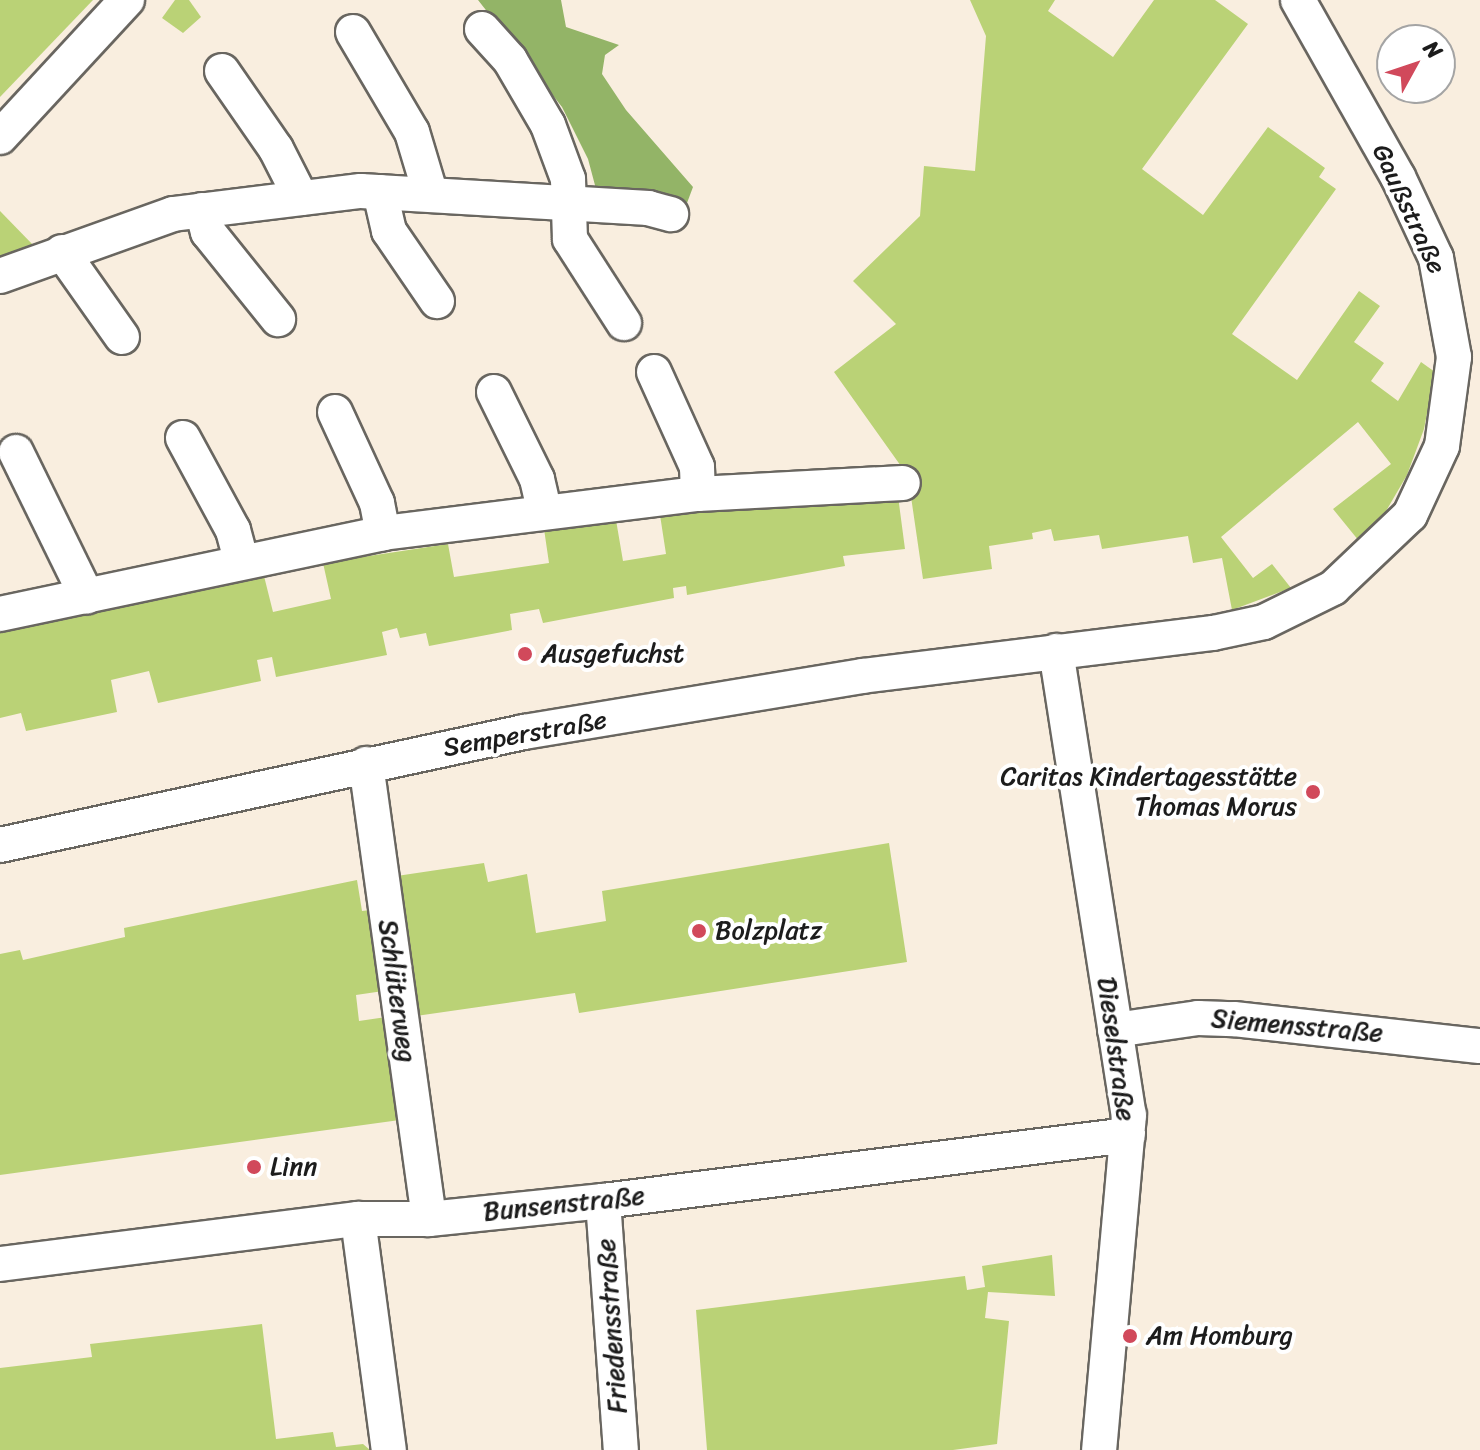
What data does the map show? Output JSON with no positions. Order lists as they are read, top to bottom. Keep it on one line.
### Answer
{"streets":{"street":["Gaußstraße","Semperstraße","Schlüterweg","Siemensstraße","Dieselstraße","Bunsenstraße","Friedensstraße"]},"crossings":[["Gaußstraße","Semperstraße"],["Gaußstraße","Dieselstraße"],["Semperstraße","Schlüterweg"],["Semperstraße","Dieselstraße"],["Schlüterweg","Bunsenstraße"],["Siemensstraße","Dieselstraße"],["Dieselstraße","Bunsenstraße"],["Bunsenstraße","Friedensstraße"]],"places":["Ausgefuchst","Caritas Kindertagesstätte Thomas Morus","Bolzplatz","Linn","Am Homburg"],"north":"top right"}
